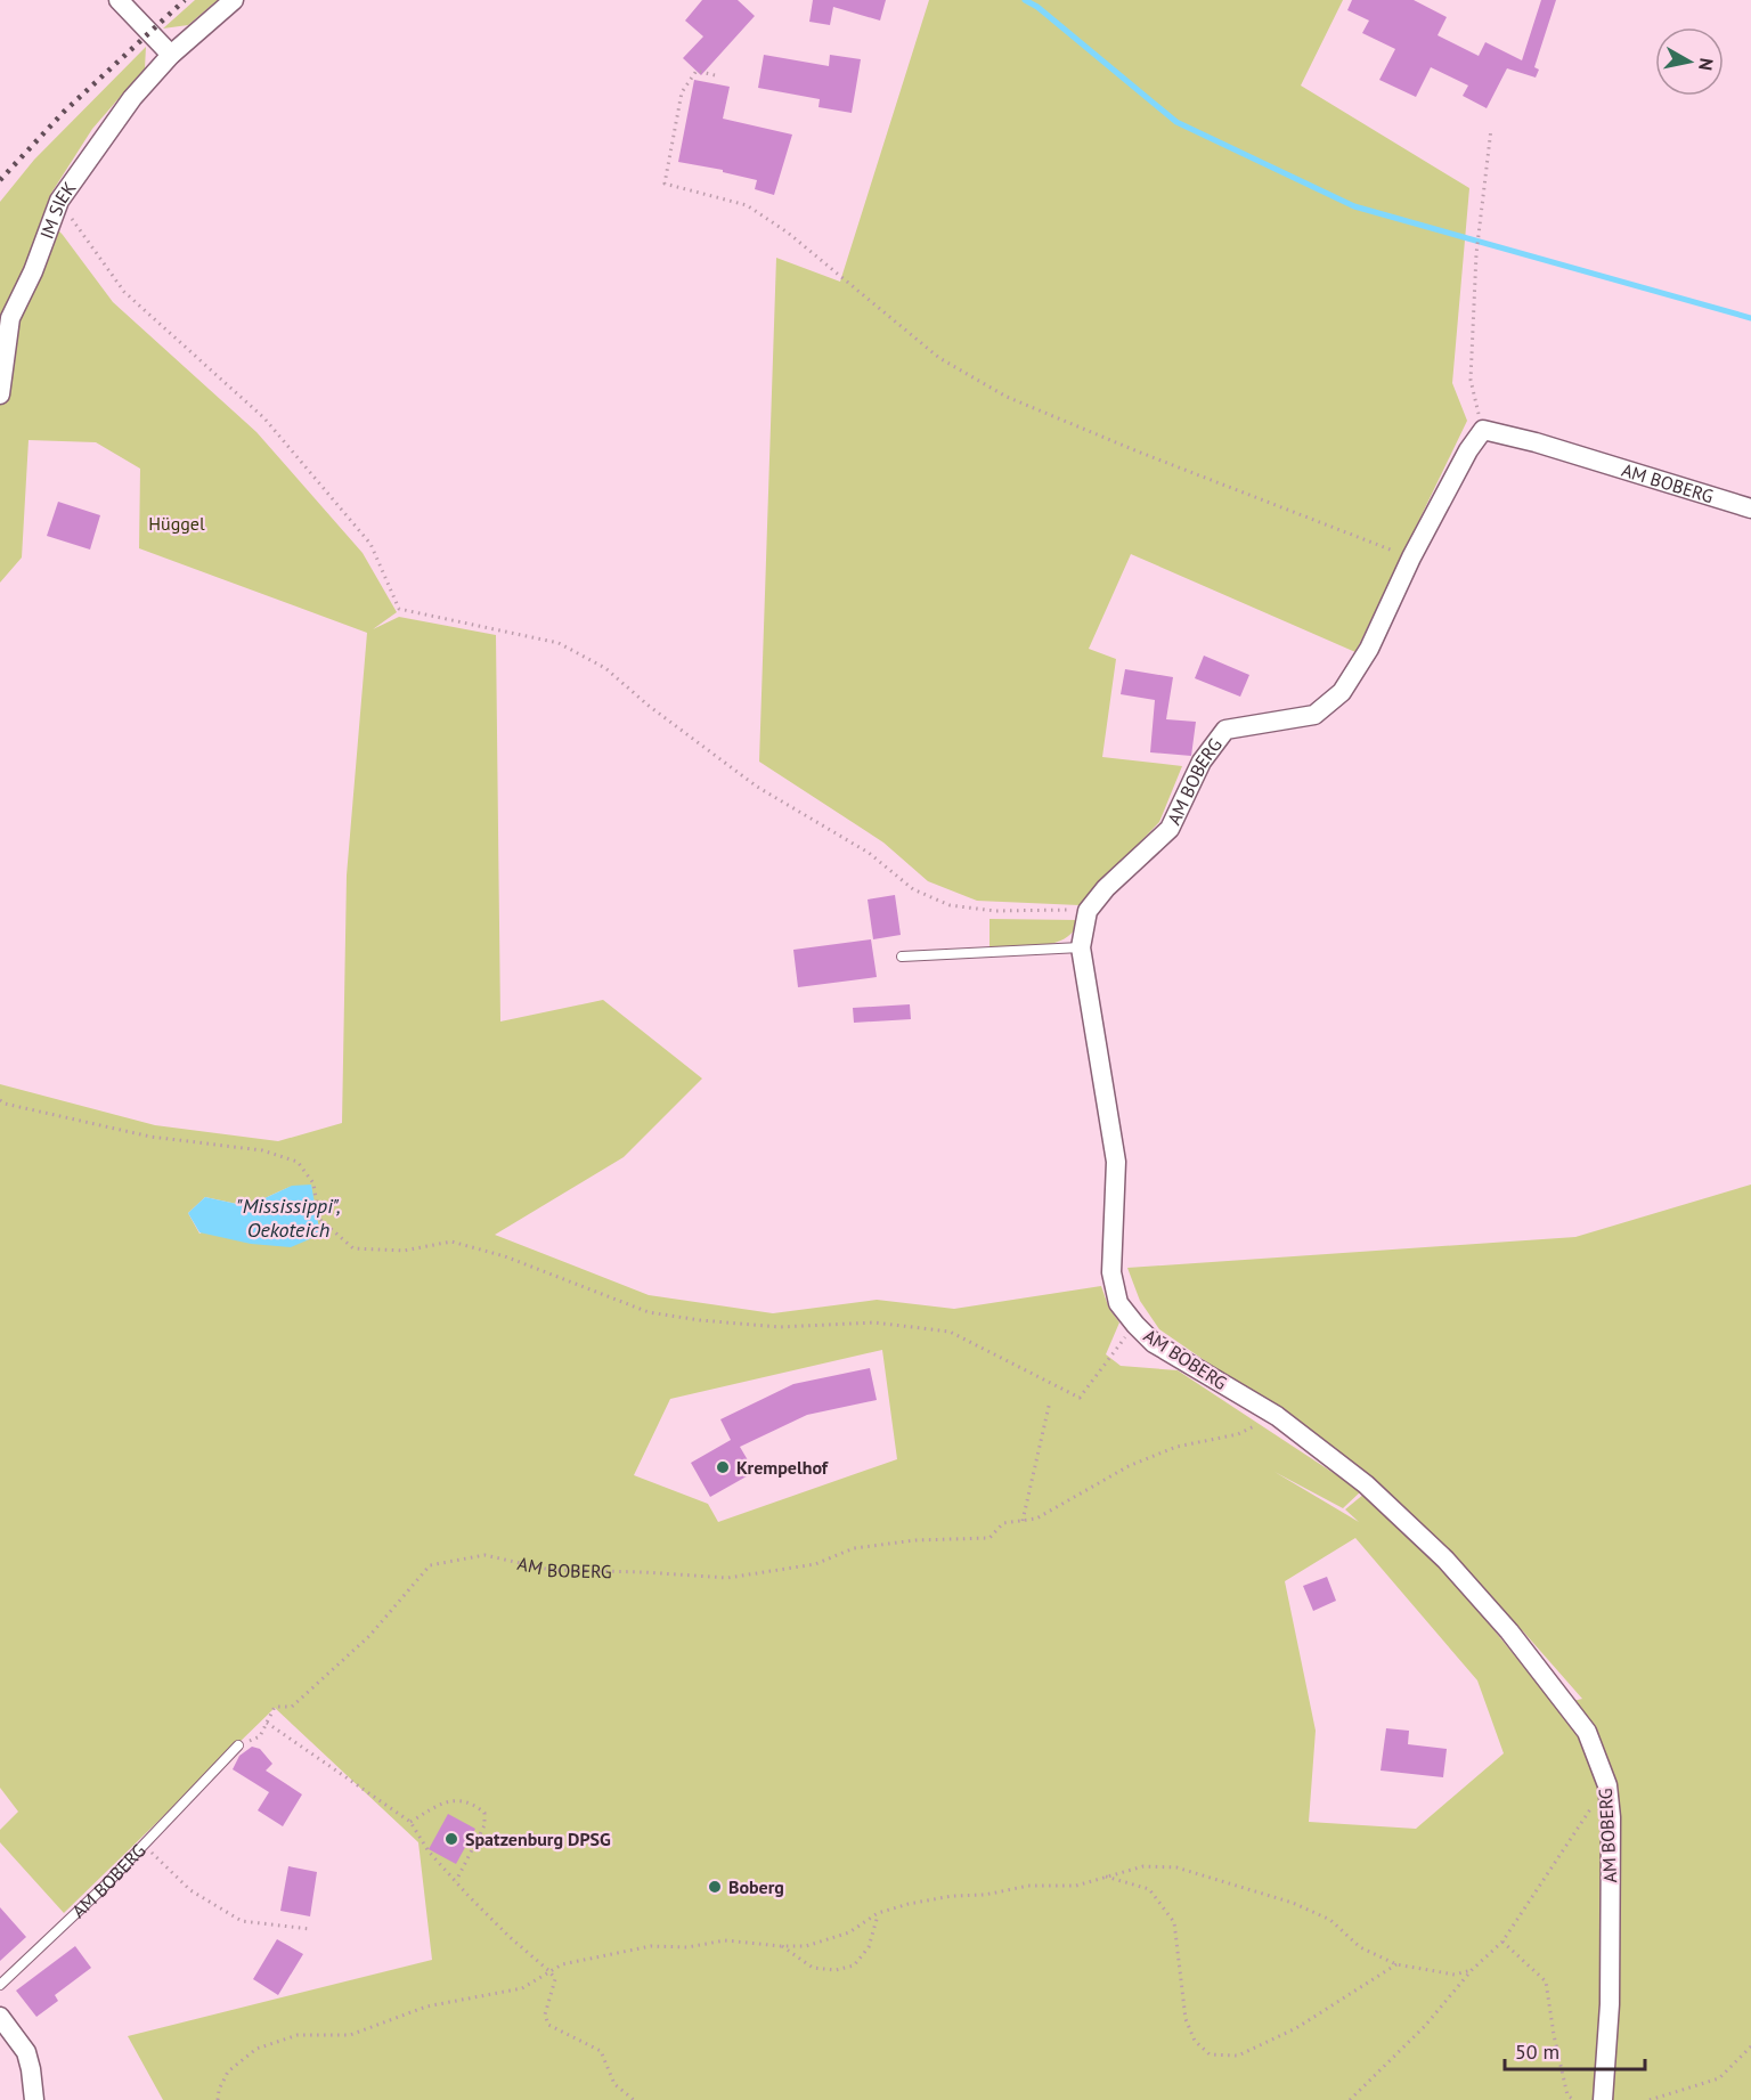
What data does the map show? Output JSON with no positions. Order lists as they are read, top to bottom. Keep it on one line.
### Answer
{"streets":{"street":["IM SIEK","AM BOBERG"]},"water":["\"Mississippi\", Oekoteich"],"parks":["Hüggel"],"places":["Krempelhof","Spatzenburg DPSG","Boberg"],"scale_bar":"50 m","north":"right"}
